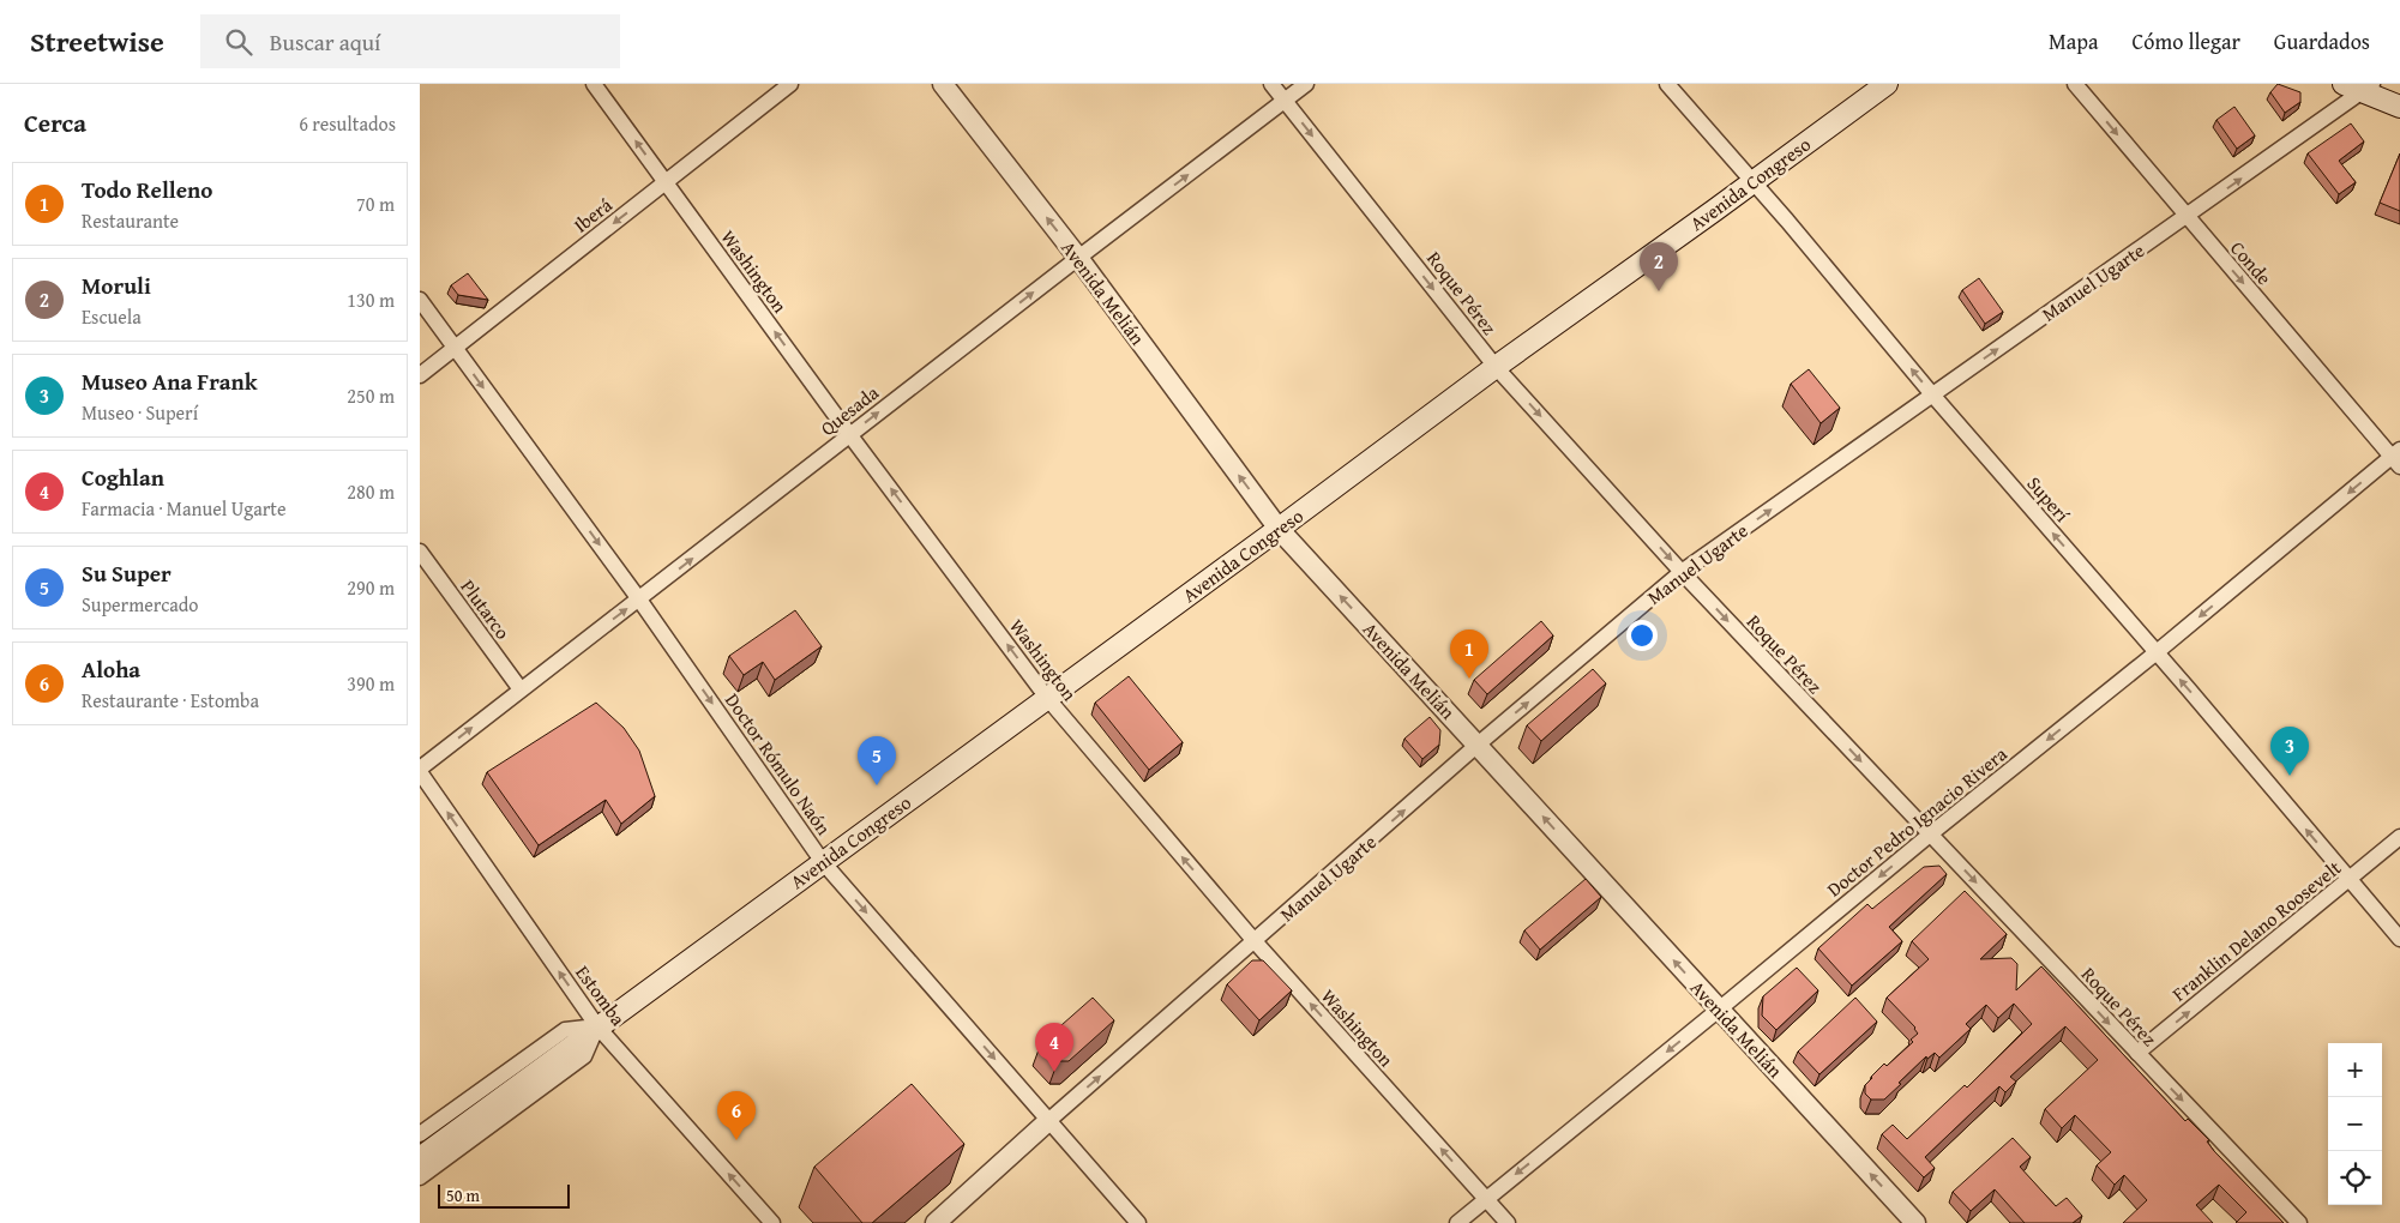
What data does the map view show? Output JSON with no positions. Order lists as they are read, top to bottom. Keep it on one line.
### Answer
{"streets":{"main road":["Avenida Congreso"],"street":["Iberá","Conde","Washington","Manuel Ugarte","Avenida Melián","Roque Pérez","Quesada","Superí","Plutarco","Doctor Rómulo Naón","Doctor Pedro Ignacio Rivera","Franklin Delano Roosevelt","Estomba"]},"crossings":[["Avenida Congreso","Washington"],["Avenida Congreso","Avenida Melián"],["Avenida Congreso","Roque Pérez"],["Avenida Congreso","Superí"],["Avenida Congreso","Doctor Rómulo Naón"],["Avenida Congreso","Estomba"],["Iberá","Washington"],["Iberá","Doctor Rómulo Naón"],["Conde","Manuel Ugarte"],["Conde","Doctor Pedro Ignacio Rivera"],["Washington","Manuel Ugarte"],["Washington","Quesada"],["Washington","Doctor Pedro Ignacio Rivera"],["Manuel Ugarte","Avenida Melián"],["Manuel Ugarte","Roque Pérez"],["Manuel Ugarte","Superí"],["Manuel Ugarte","Doctor Rómulo Naón"],["Avenida Melián","Quesada"],["Avenida Melián","Doctor Pedro Ignacio Rivera"],["Roque Pérez","Quesada"],["Roque Pérez","Doctor Pedro Ignacio Rivera"],["Roque Pérez","Franklin Delano Roosevelt"],["Quesada","Plutarco"],["Quesada","Doctor Rómulo Naón"],["Quesada","Estomba"],["Superí","Doctor Pedro Ignacio Rivera"],["Superí","Franklin Delano Roosevelt"]],"one_way":["Iberá","Conde","Washington","Manuel Ugarte","Avenida Melián","Roque Pérez","Quesada","Superí","Doctor Rómulo Naón","Doctor Pedro Ignacio Rivera","Franklin Delano Roosevelt","Estomba"],"scale_bar":"50 m","page":{"header":"Streetwise","search":"Buscar aquí","nav":["Mapa","Cómo llegar","Guardados"],"heading":["Cerca","6 resultados"],"list":[{"mark":"1","name":"Todo Relleno","note":"Restaurante","value":"70 m"},{"mark":"2","name":"Moruli","note":"Escuela","value":"130 m"},{"mark":"3","name":"Museo Ana Frank","note":"Museo · Superí","value":"250 m"},{"mark":"4","name":"Coghlan","note":"Farmacia · Manuel Ugarte","value":"280 m"},{"mark":"5","name":"Su Super","note":"Supermercado","value":"290 m"},{"mark":"6","name":"Aloha","note":"Restaurante · Estomba","value":"390 m"}],"pins":["2","1","3","5","4","6"],"map_buttons":["+","−"],"scale":"50 m"}}
